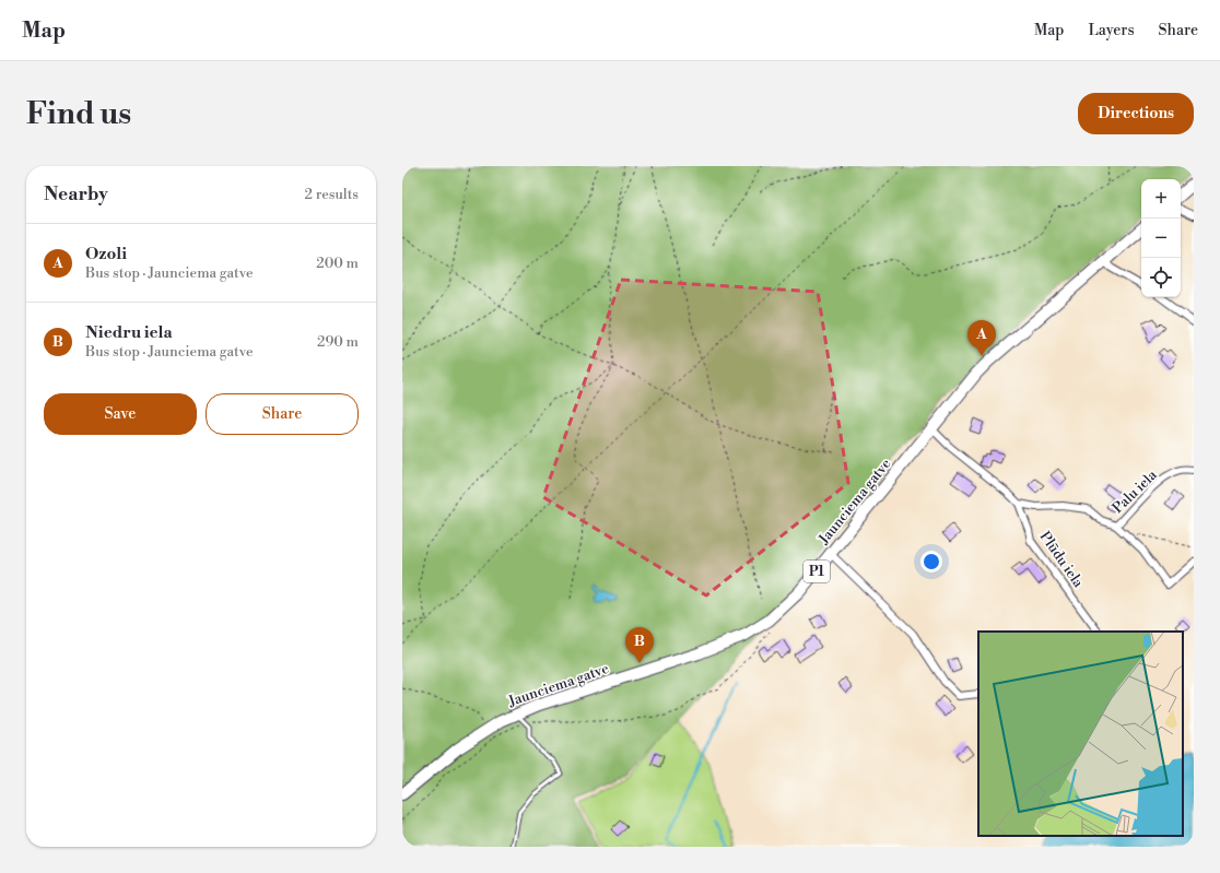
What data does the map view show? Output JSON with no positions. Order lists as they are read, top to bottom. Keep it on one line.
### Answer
{"streets":{"main road":["Jaunciema gatve","P1"],"street":["Palu iela","Plūdu iela"]},"crossings":[["Jaunciema gatve","Plūdu iela"]],"page":{"header":"Map","nav":["Map","Layers","Share"],"buttons":["Directions",["Save","Share"]],"title":"Find us","heading":["Nearby","2 results"],"map_buttons":["+","−"],"list":[{"mark":"A","name":"Ozoli","note":"Bus stop · Jaunciema gatve","value":"200 m"},{"mark":"B","name":"Niedru iela","note":"Bus stop · Jaunciema gatve","value":"290 m"}],"pins":["A","B"]}}
